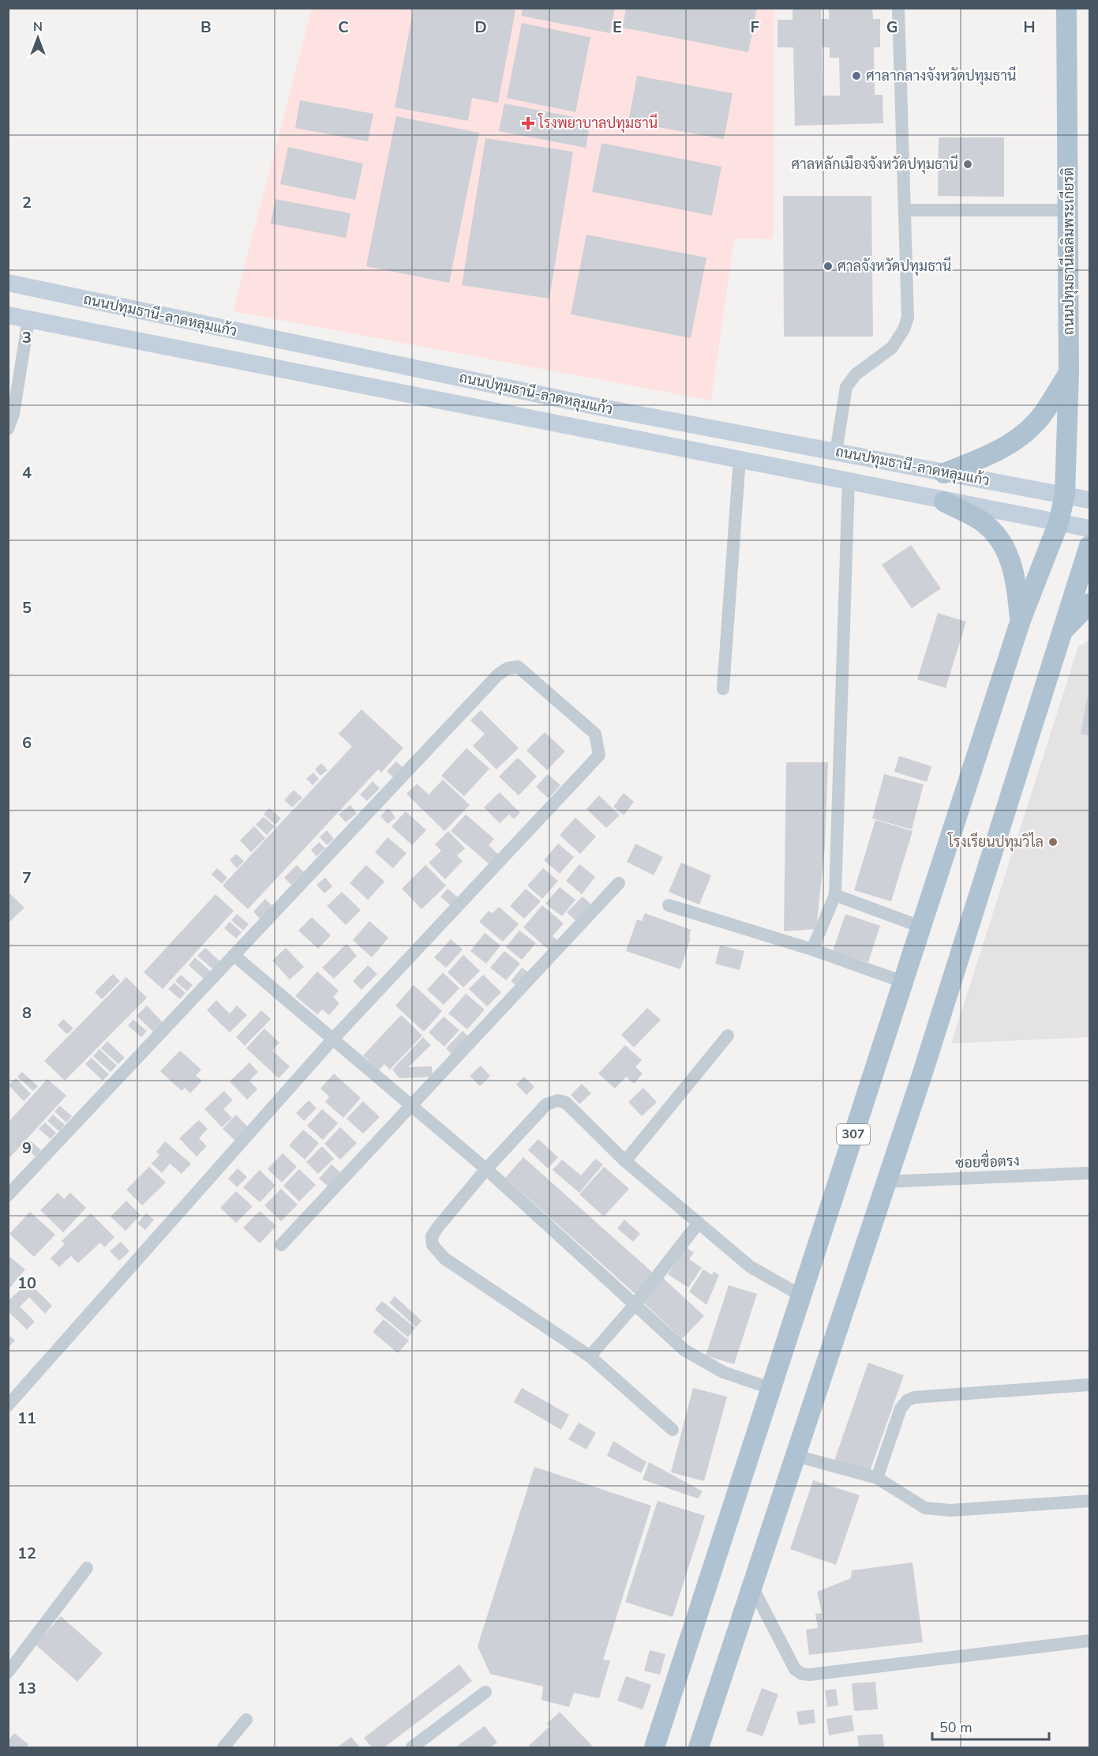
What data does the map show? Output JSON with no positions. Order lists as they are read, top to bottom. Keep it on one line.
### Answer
{"streets":{"main road":["ถนนปทุมธานีเฉลิมพระเกียรติ","ถนนปทุมธานี-ลาดหลุมแก้ว","307"],"street":["ซอยซื่อตรง"]},"crossings":[["ถนนปทุมธานีเฉลิมพระเกียรติ","ถนนปทุมธานี-ลาดหลุมแก้ว"],["ถนนปทุมธานีเฉลิมพระเกียรติ","307"],["ถนนปทุมธานี-ลาดหลุมแก้ว","307"]],"places":{"other":["ศาลากลางจังหวัดปทุมธานี","ศาลหลักเมืองจังหวัดปทุมธานี","ศาลจังหวัดปทุมธานี","โรงเรียนปทุมวิไล"],"health":["โรงพยาบาลปทุมธานี"]},"scale_bar":"50 m","north":"top","grid":{"columns":["B","C","D","E","F","G","H"],"rows":["2","3","4","5","6","7","8","9","10","11","12","13"]}}
